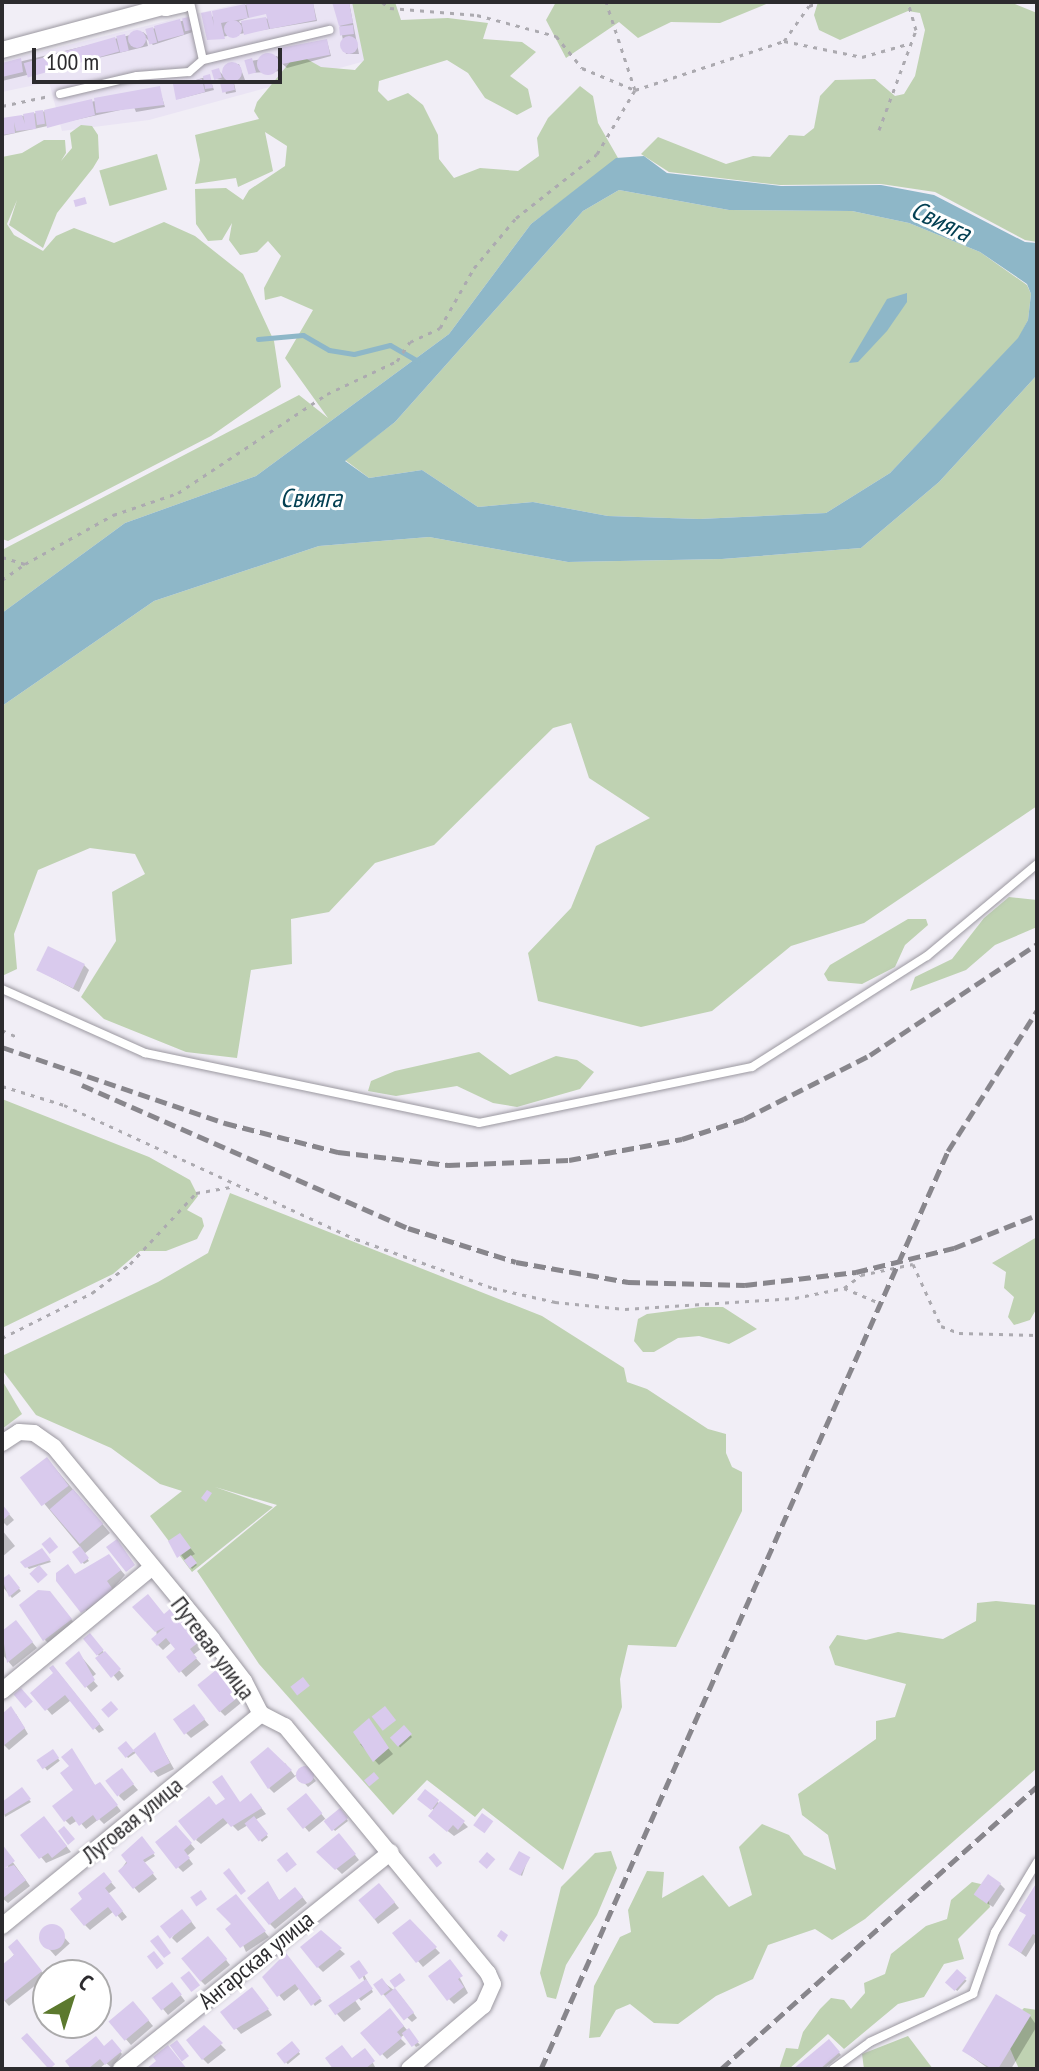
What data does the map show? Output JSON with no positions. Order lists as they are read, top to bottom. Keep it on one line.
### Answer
{"streets":{"street":["Путевая улица","Луговая улица","Ангарская улица"]},"crossings":[["Путевая улица","Луговая улица"],["Путевая улица","Ангарская улица"]],"water":["Свияга"],"scale_bar":"100 m","north":"top right"}
